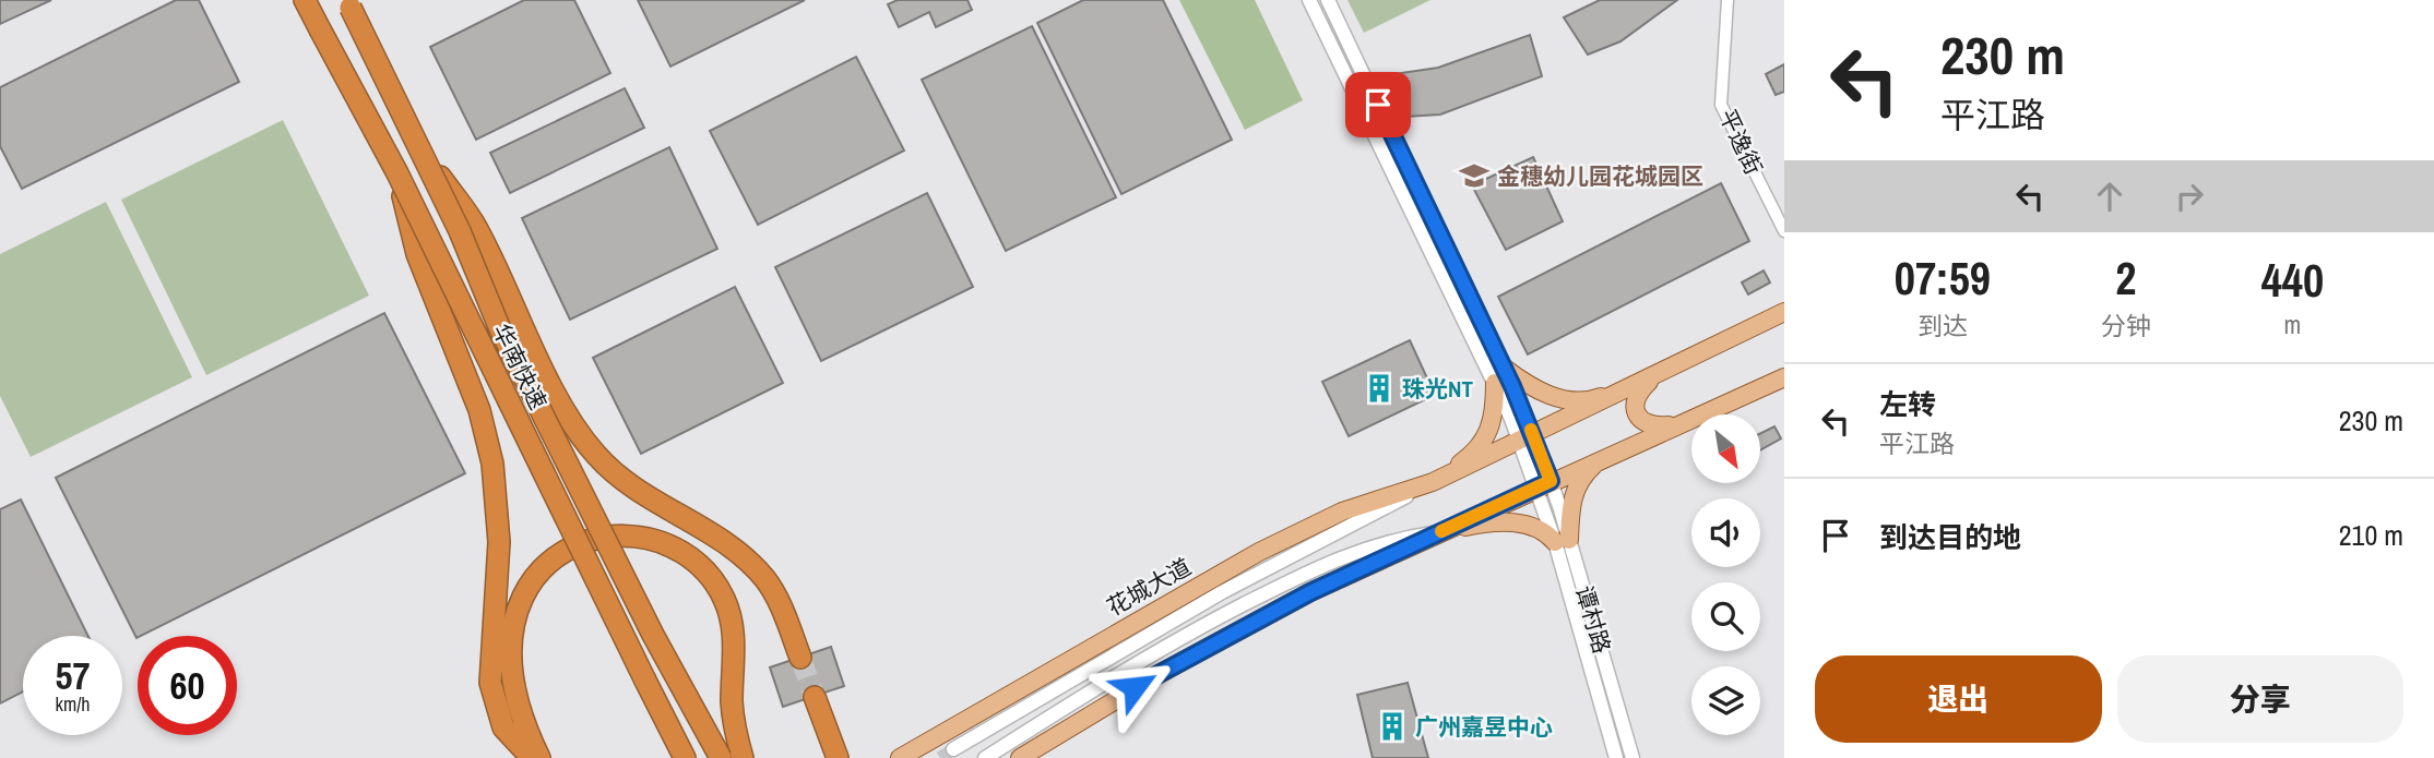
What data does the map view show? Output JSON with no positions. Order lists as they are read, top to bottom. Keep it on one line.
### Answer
{"streets":{"highway":["华南快速"],"main road":["花城大道"],"street":["平逸街","谭村路"]},"crossings":[["花城大道","谭村路"]],"places":{"school or university":["金穗幼儿园花城园区"],"building":["珠光NT","广州嘉昱中心"]},"north":"bottom right","page":{"turn":["230 m","平江路"],"eta":["07:59","到达","2","分钟","440","m"],"list":[{"name":"左转","note":"平江路","value":"230 m"},{"name":"到达目的地","value":"210 m"}],"speed":"57 km/h","limit":"60","buttons":["退出","分享"]}}
